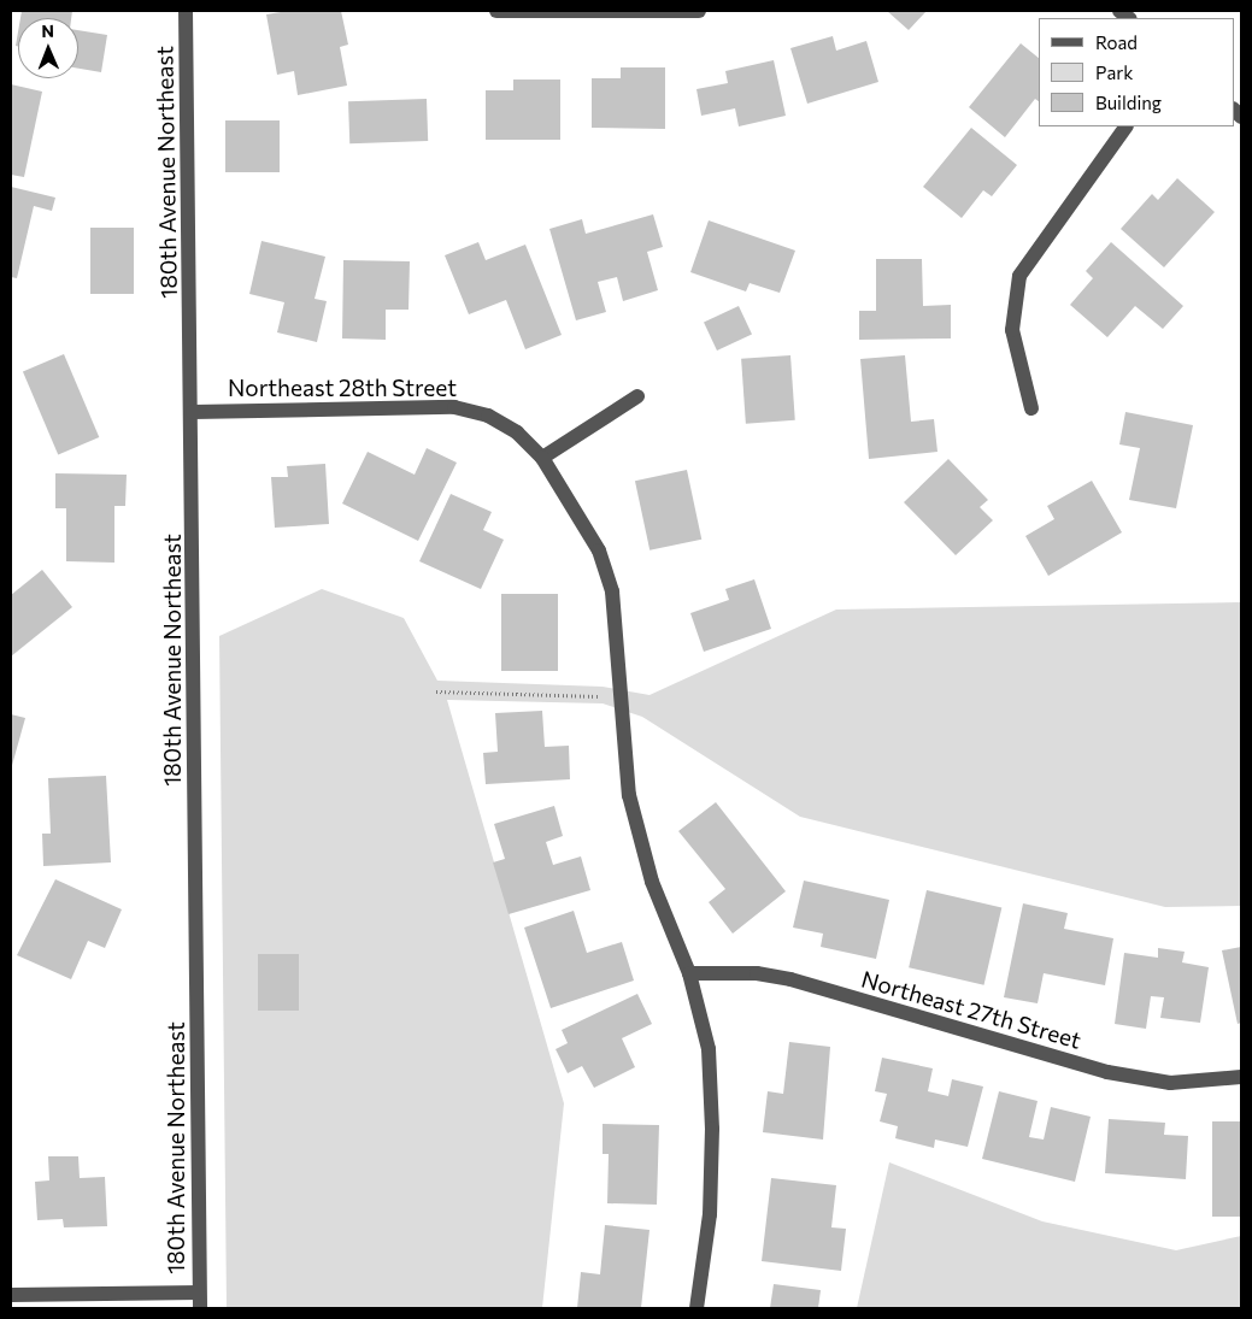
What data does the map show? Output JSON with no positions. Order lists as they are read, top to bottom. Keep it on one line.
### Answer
{"streets":{"street":["180th Avenue Northeast","Northeast 28th Street","Northeast 27th Street"]},"crossings":[["180th Avenue Northeast","Northeast 28th Street"],["Northeast 28th Street","Northeast 27th Street"]],"legend":["Road","Park","Building"],"north":"top"}
